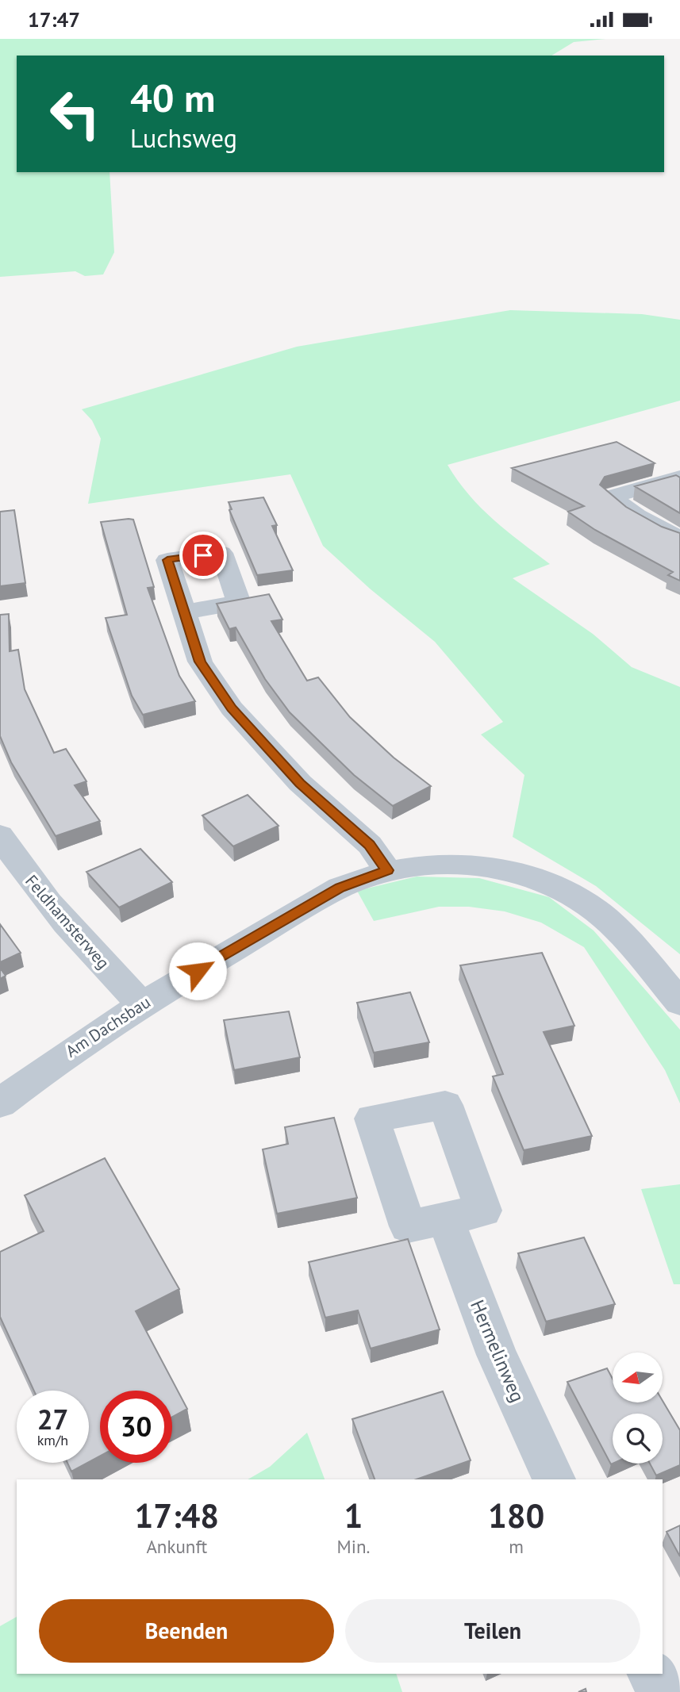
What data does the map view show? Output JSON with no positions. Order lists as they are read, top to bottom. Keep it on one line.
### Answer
{"streets":{"street":["Feldhamsterweg","Am Dachsbau","Hermelinweg"]},"crossings":[["Feldhamsterweg","Am Dachsbau"]],"north":"left","page":{"status":"17:47","turn":["40 m","Luchsweg"],"speed":"27 km/h","limit":"30","eta":["17:48","Ankunft","1","Min.","180","m"],"buttons":["Beenden","Teilen"]}}
